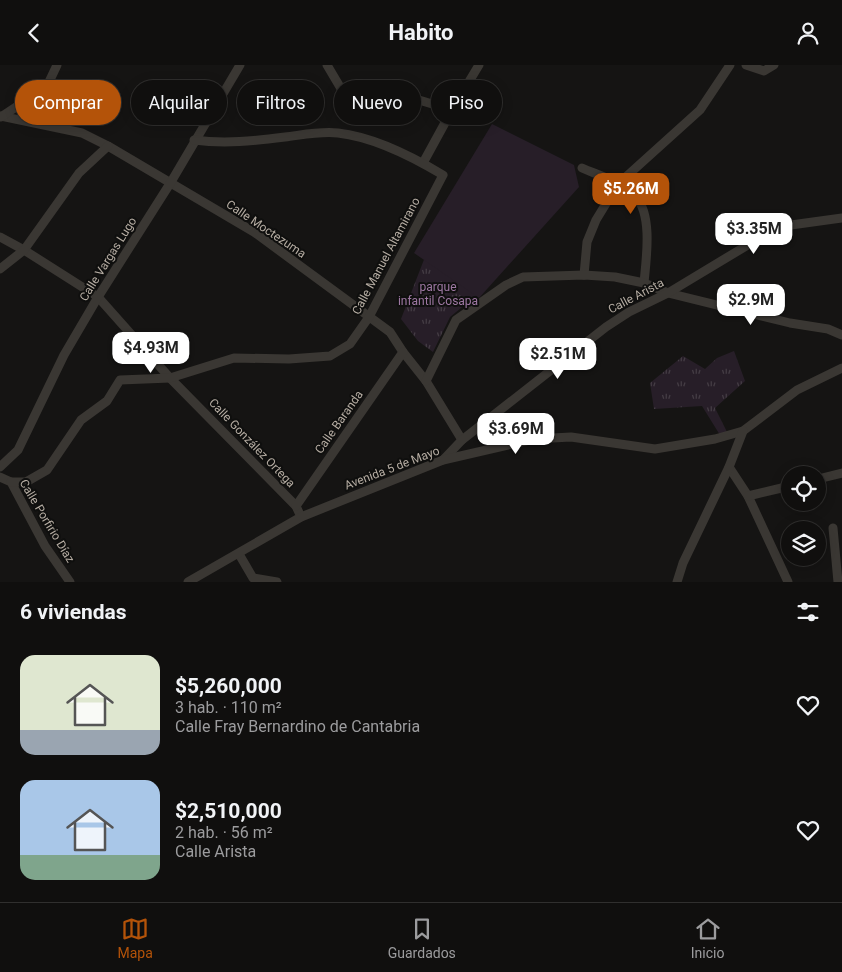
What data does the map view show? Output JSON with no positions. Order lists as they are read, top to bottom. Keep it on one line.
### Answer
{"streets":{"street":["Calle Moctezuma","Calle Manuel Altamirano","Calle Vargas Lugo","Calle Arista","Calle Baranda","Calle González Ortega","Avenida 5 de Mayo","Calle Porfirio Díaz"]},"crossings":[["Calle Moctezuma","Calle Manuel Altamirano"],["Calle Moctezuma","Calle Vargas Lugo"],["Calle Moctezuma","Calle Arista"],["Calle Moctezuma","Calle Baranda"],["Calle Manuel Altamirano","Calle González Ortega"],["Calle Manuel Altamirano","Calle Porfirio Díaz"],["Calle Vargas Lugo","Calle González Ortega"],["Calle Arista","Avenida 5 de Mayo"],["Calle Baranda","Calle González Ortega"],["Calle González Ortega","Avenida 5 de Mayo"]],"parks":["parque infantil Cosapa"],"page":{"header":"Habito","chip":["Comprar","Alquilar","Filtros","Nuevo","Piso"],"price":["$5.26M","$3.35M","$2.9M","$4.93M","$2.51M","$3.69M"],"heading":"6 viviendas","list":[{"name":"$5,260,000","note":"3 hab. · 110 m² · Calle Fray Bernardino de Cantabria"},{"name":"$2,510,000","note":"2 hab. · 56 m² · Calle Arista"}],"tabs":["Mapa","Guardados","Inicio"]}}
